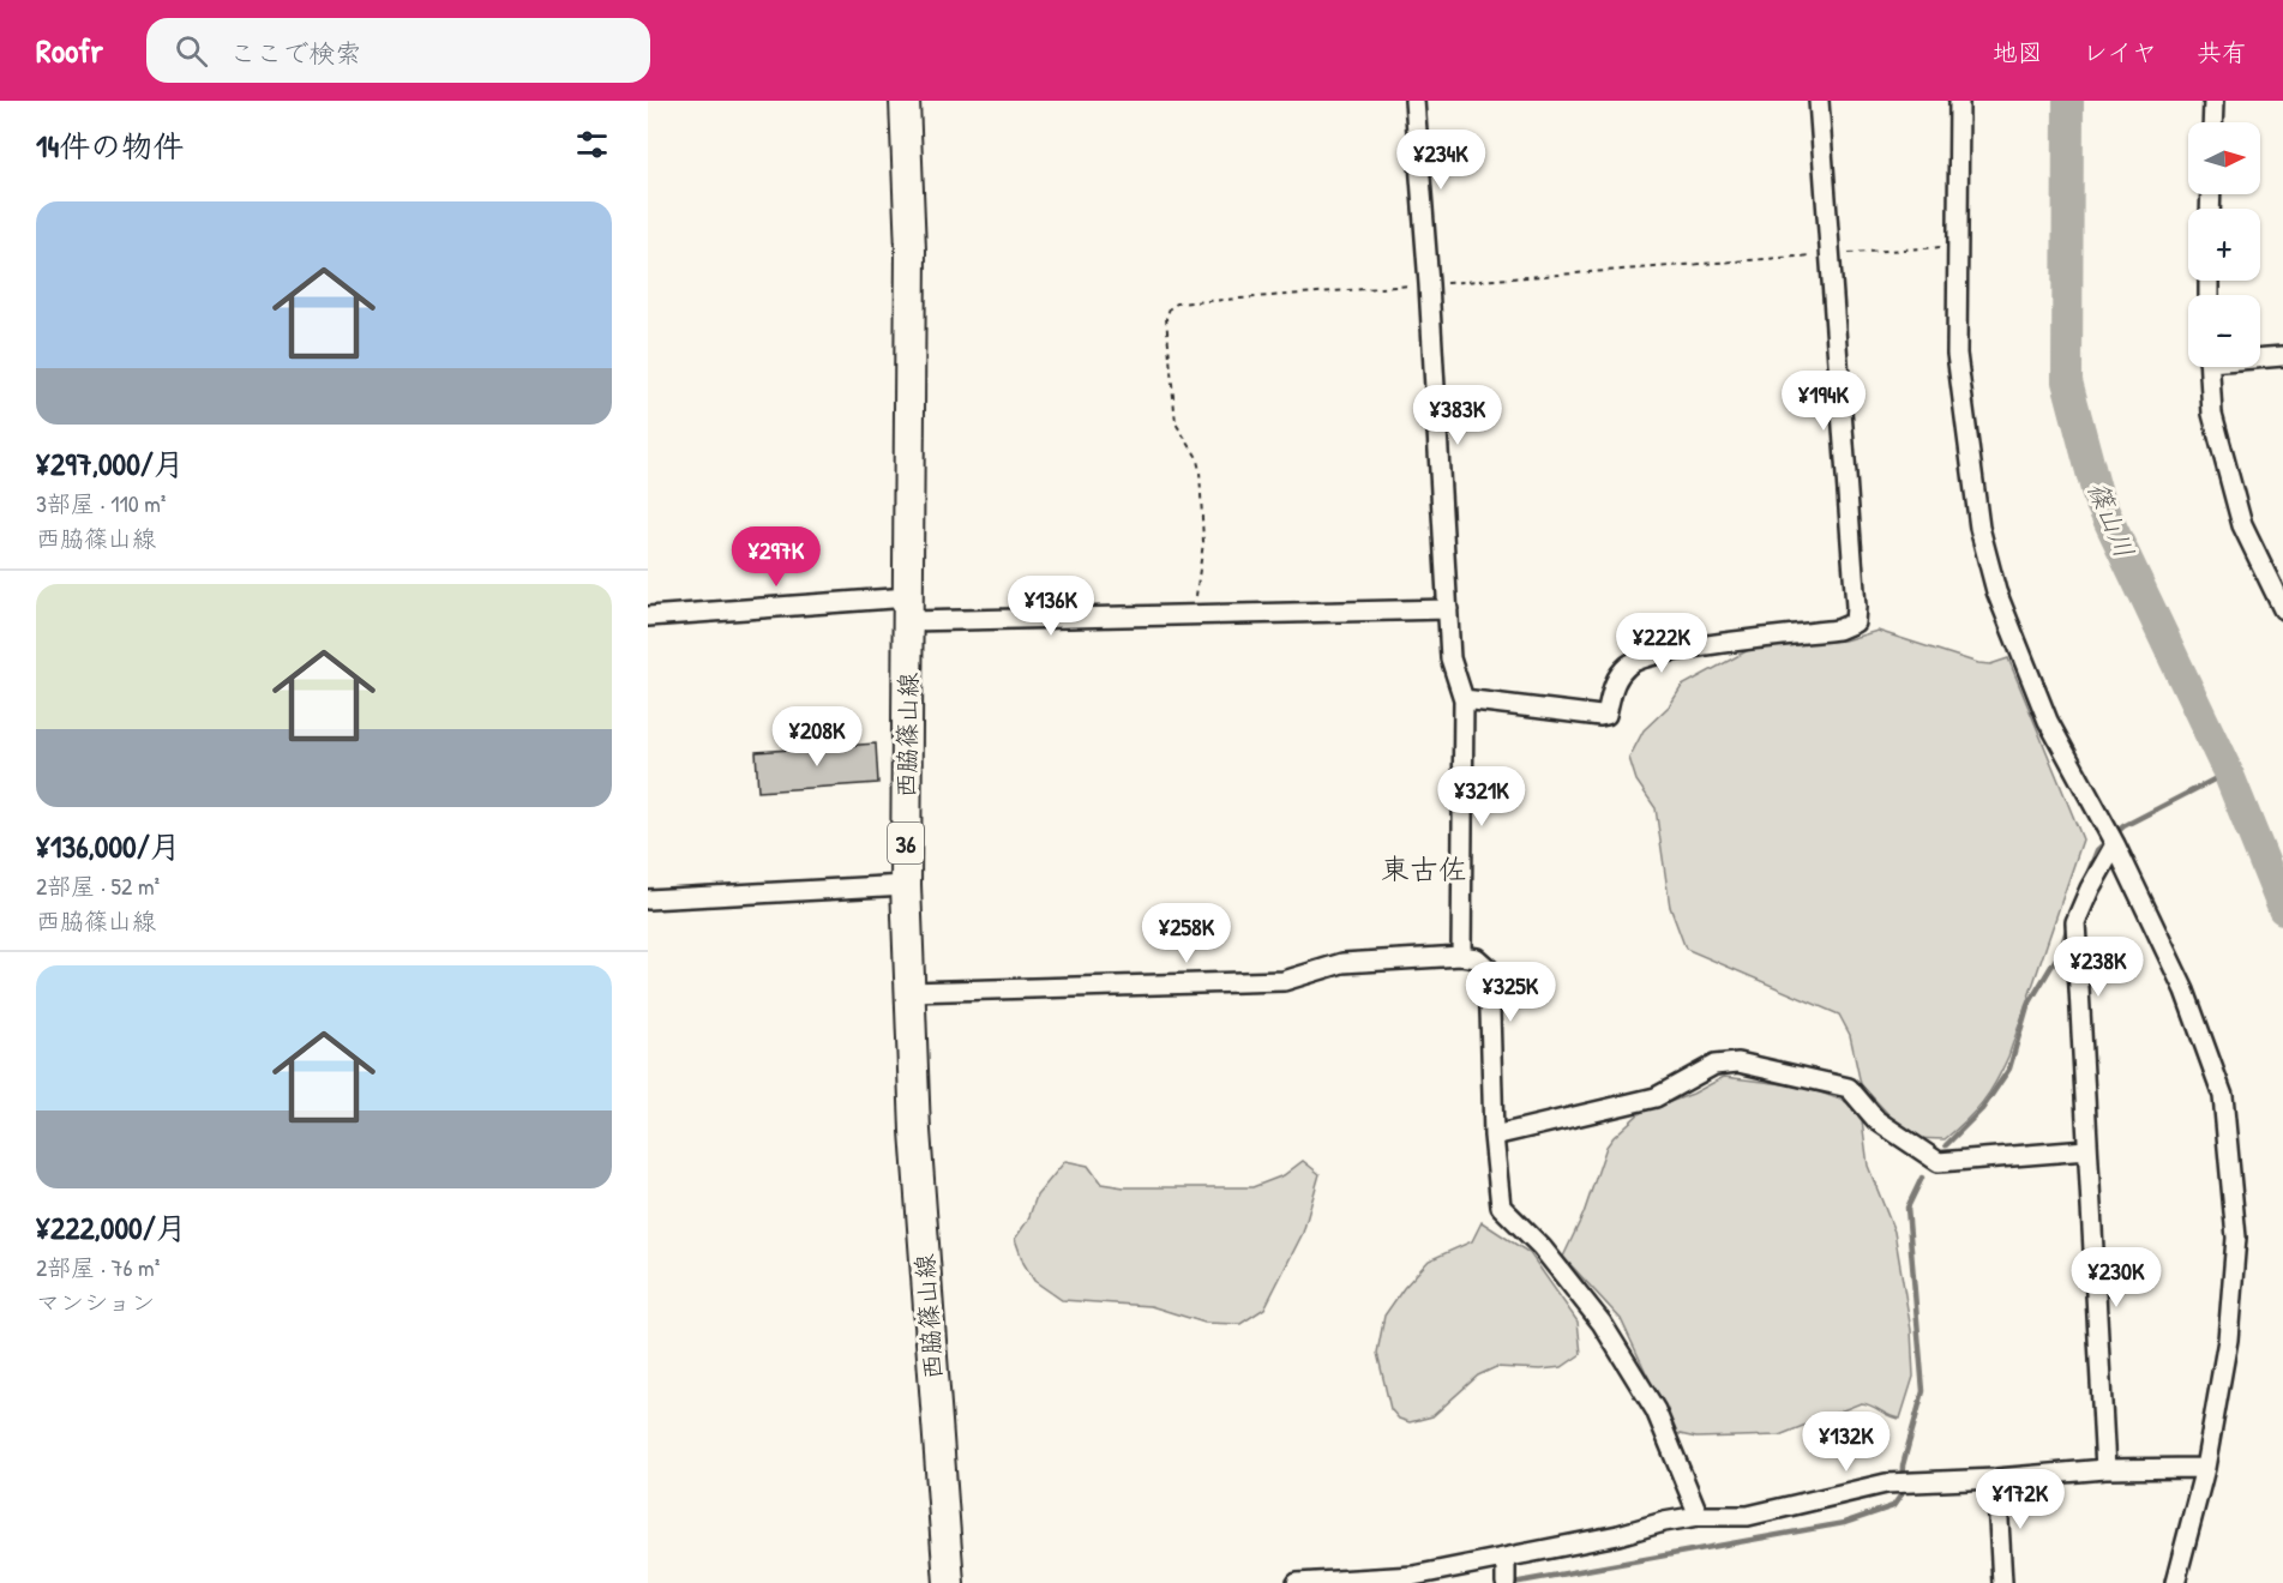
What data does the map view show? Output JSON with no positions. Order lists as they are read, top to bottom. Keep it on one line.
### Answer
{"streets":{"main road":["西脇篠山線","36"]},"districts":["東古佐"],"water":["篠山川"],"north":"right","page":{"header":"Roofr","search":"ここで検索","nav":["地図","レイヤ","共有"],"heading":"14件の物件","map_buttons":["+","−"],"price":["¥234K","¥194K","¥383K","¥297K","¥136K","¥222K","¥208K","¥321K","¥258K","¥238K","¥325K","¥230K","¥132K","¥172K"],"list":[{"name":"¥297,000/月","note":"3部屋 · 110 m² · 西脇篠山線"},{"name":"¥136,000/月","note":"2部屋 · 52 m² · 西脇篠山線"},{"name":"¥222,000/月","note":"2部屋 · 76 m² · マンション"}]}}
